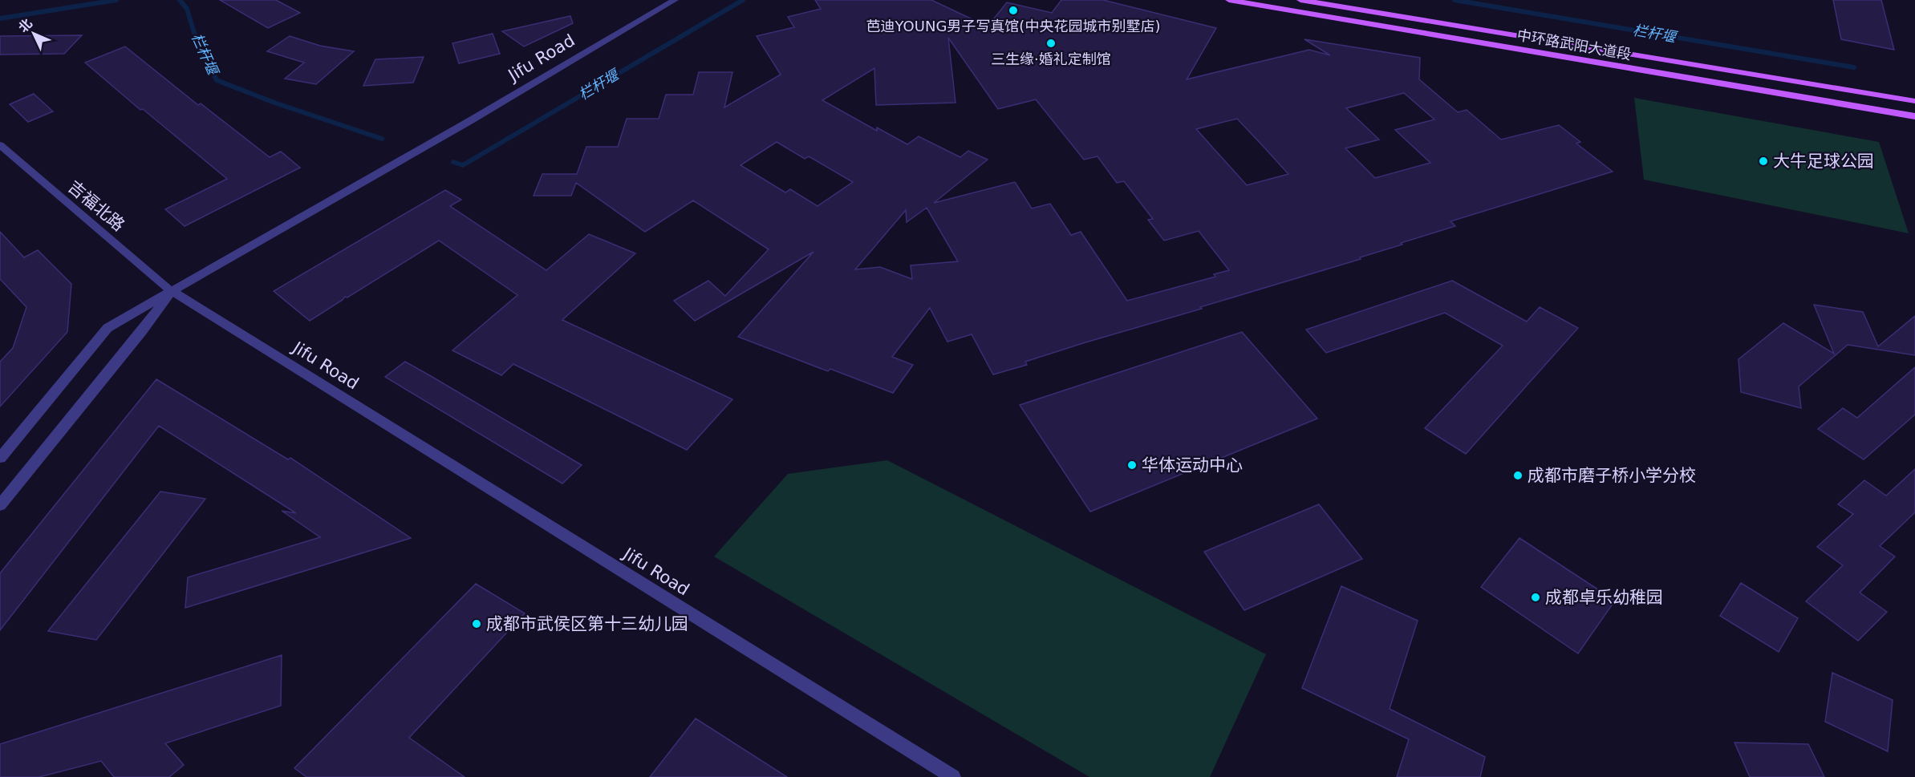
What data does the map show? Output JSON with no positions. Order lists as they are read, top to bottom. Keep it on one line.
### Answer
{"streets":{"main road":["中环路武阳大道段"],"street":["Jifu Road","吉福北路"]},"crossings":[["Jifu Road","吉福北路"]],"water":["栏杆堰"],"places":["芭迪YOUNG男子写真馆(中央花园城市别墅店)","三生缘·婚礼定制馆","大牛足球公园","华体运动中心","成都市磨子桥小学分校","成都卓乐幼稚园","成都市武侯区第十三幼儿园"],"north":"top left"}
